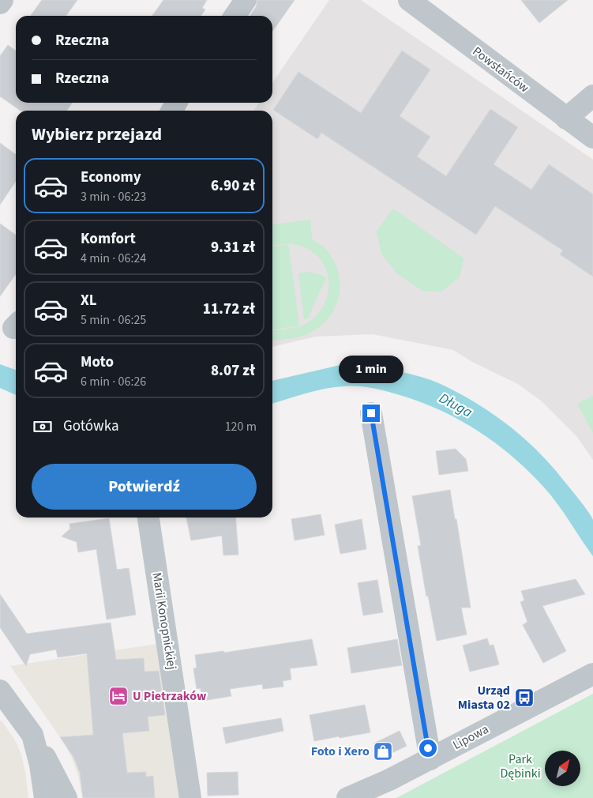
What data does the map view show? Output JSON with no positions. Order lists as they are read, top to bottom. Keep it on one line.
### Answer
{"streets":{"street":["Powstańców","Marii Konopnickiej","Lipowa"]},"water":["Długa"],"parks":["Park Dębinki"],"places":{"hotel":["U Pietrzaków"],"bus stop":["Urząd Miasta 02"],"shop":["Foto i Xero"]},"north":"top right","page":{"banner":["Rzeczna","Rzeczna"],"heading":"Wybierz przejazd","list":[{"name":"Economy","note":"3 min · 06:23","value":"6.90 zł"},{"name":"Komfort","note":"4 min · 06:24","value":"9.31 zł"},{"name":"XL","note":"5 min · 06:25","value":"11.72 zł"},{"name":"Moto","note":"6 min · 06:26","value":"8.07 zł"}],"bubble":"1 min","pay":["Gotówka","120 m"],"buttons":"Potwierdź"}}
